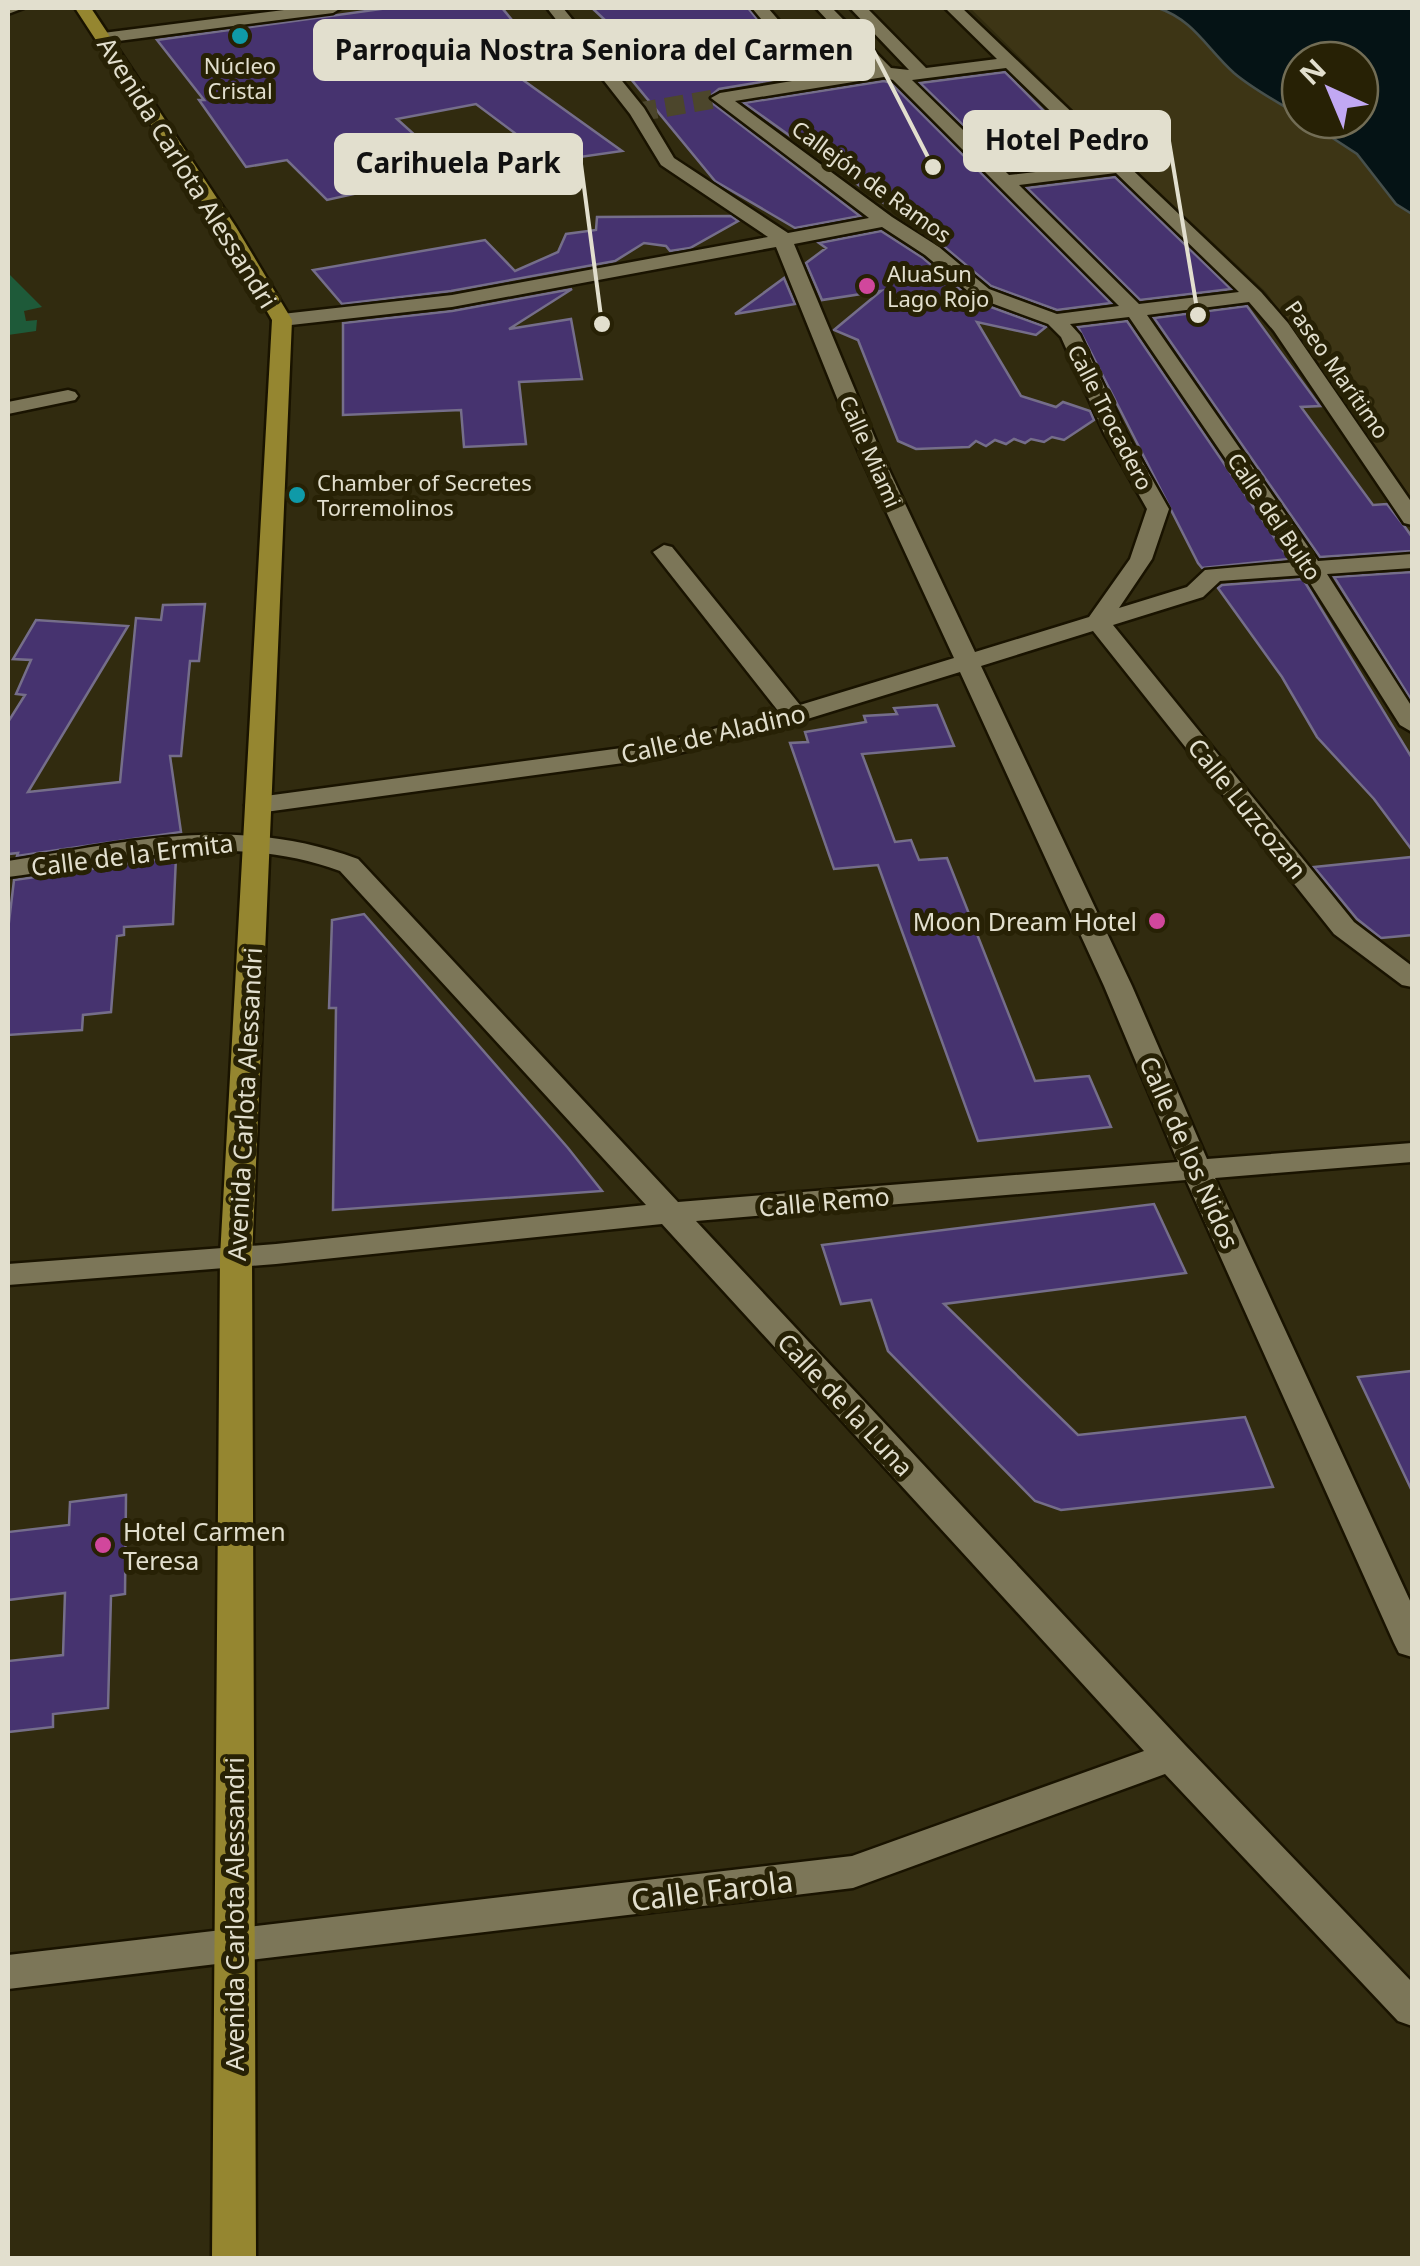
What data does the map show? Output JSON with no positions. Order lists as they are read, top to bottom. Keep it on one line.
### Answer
{"streets":{"main road":["Avenida Carlota Alessandri"],"street":["Callejón de Ramos","Paseo Marítimo","Calle Trocadero","Calle Miami","Calle del Bulto","Calle de Aladino","Calle Luzcozan","Calle de la Ermita","Calle de los Nidos","Calle Remo","Calle de la Luna","Calle Farola"]},"crossings":[["Avenida Carlota Alessandri","Calle de Aladino"],["Avenida Carlota Alessandri","Calle de la Ermita"],["Avenida Carlota Alessandri","Calle Remo"],["Avenida Carlota Alessandri","Calle de la Luna"],["Avenida Carlota Alessandri","Calle Farola"],["Callejón de Ramos","Calle Trocadero"],["Calle Trocadero","Calle de Aladino"],["Calle Trocadero","Calle Luzcozan"],["Calle Miami","Calle de Aladino"],["Calle Miami","Calle de los Nidos"],["Calle del Bulto","Calle de Aladino"],["Calle de Aladino","Calle Luzcozan"],["Calle de Aladino","Calle de la Ermita"],["Calle de Aladino","Calle de los Nidos"],["Calle de Aladino","Calle de la Luna"],["Calle de la Ermita","Calle de la Luna"],["Calle de los Nidos","Calle Remo"],["Calle Remo","Calle de la Luna"],["Calle de la Luna","Calle Farola"]],"places":["Núcleo Cristal","Parroquia Nostra Seniora del Carmen","AluaSun Lago Rojo","Hotel Pedro","Carihuela Park","Chamber of Secretes Torremolinos","Moon Dream Hotel","Hotel Carmen Teresa"],"north":"top left"}
